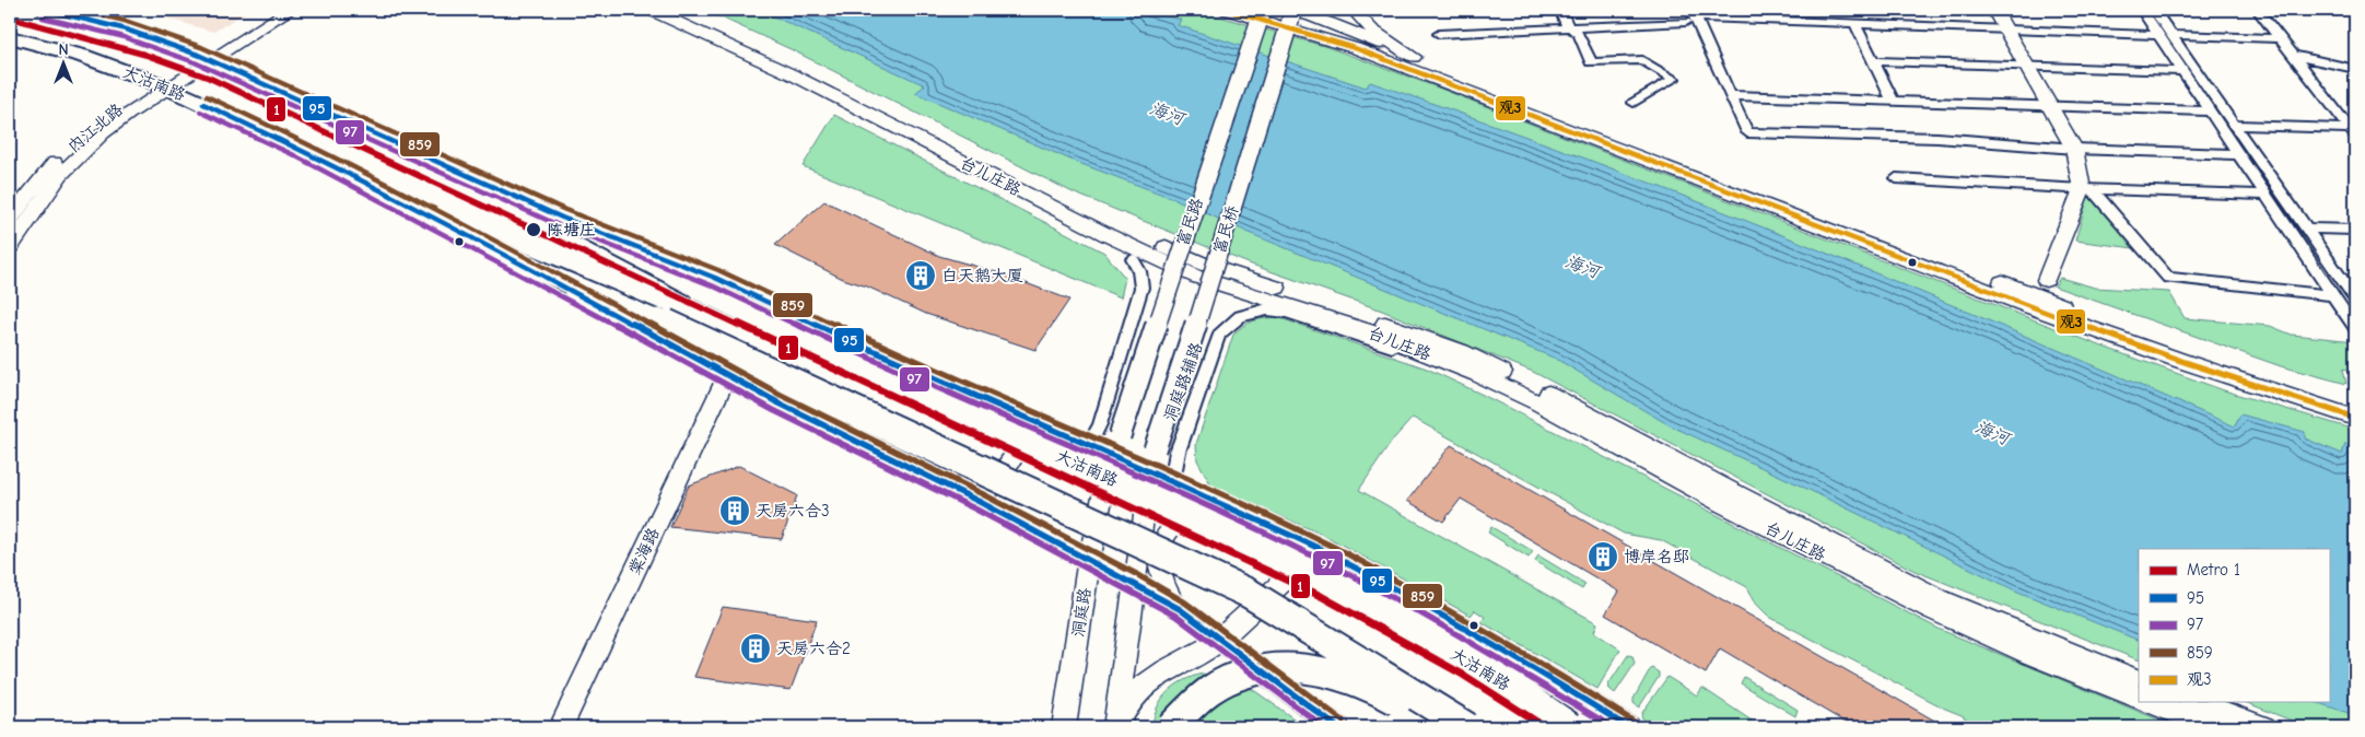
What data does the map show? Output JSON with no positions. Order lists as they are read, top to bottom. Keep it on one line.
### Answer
{"streets":{"highway":["大沽南路"],"street":["内江北路","台儿庄路","富民路","富民桥","洞庭路辅路","棠海路","洞庭路"]},"crossings":[["大沽南路","内江北路"],["台儿庄路","洞庭路辅路"],["富民路","洞庭路"]],"water":["海河"],"places":{"other":["陈塘庄"],"building":["白天鹅大厦","天房六合3","博岸名邸","天房六合2"]},"lines":["transit line 95","transit line 859","transit line 观3","metro line 1","transit line 97"],"legend":["Metro 1","95","97","859","观3"],"north":"top"}
